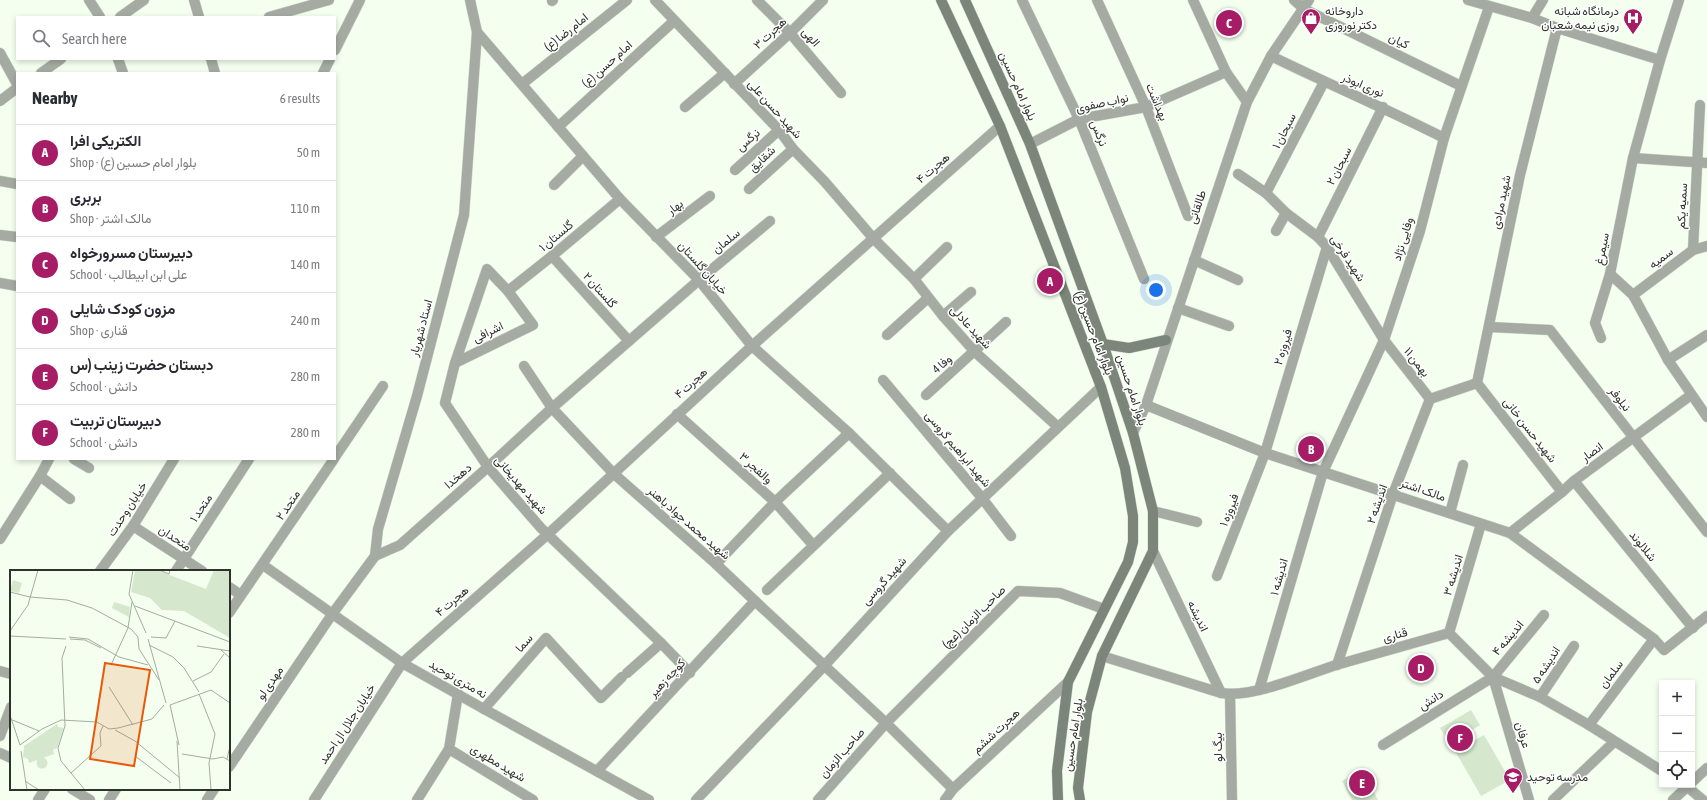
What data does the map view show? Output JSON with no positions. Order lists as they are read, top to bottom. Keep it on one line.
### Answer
{"streets":{"main road":["بلوار امام حسین","بلوار امام حسین (ع)"],"street":["امام رضا (ع)","هجرت ۳","الهی","کیان","امام حسن (ع)","نوری ابوذر","بهداشت","نواب صفوی","شهید حسن علی","سبحان ۱","نرگس","شقایق","سبحان ۲","هجرت ۴","شهید مرادی","سمیه یکم","بهار","طالقانی","گلستان ۱","وفایی نژاد","سلمان","سیمرغ","شهید فرخی","سمیه","خیابان گلستان","گلستان ۲","شهید عادلی","استاد شهریار","اشرافی","فیروزه ۲","بهمن ۱۱","وفا 4","نیلوفر","شهید حسن خانی","شهید ابراهیم گروسی","انصار","والفجر ۳","دهخدا","شهید مهدیخانی","مالک اشتر","اندیشه ۲","متحد ۲","متحد ۱","خیابان وحدت","فیروزه ۱","شهید محمد جواد باهنر","متحدان","شلالوند","اندیشه ۳","اندیشه ۱","شهید گروسی","اندیشه","صاحب الزمان (عج)","قناری","اندیشه ۴","سما","اندیشه ۵","کوچه زهیر","نه متری توحید","مهدی لو","دانش","خیابان جلال ال احمد","هجرت ششم","عرفان","بیگ لو","صاحب الزمان","شهید مطهری"]},"crossings":[["امام رضا (ع)","خیابان گلستان"],["هجرت ۳","الهی"],["هجرت ۳","شهید حسن علی"],["کیان","طالقانی"],["کیان","وفایی نژاد"],["امام حسن (ع)","شهید حسن علی"],["امام حسن (ع)","خیابان گلستان"],["نوری ابوذر","سبحان ۱"],["نوری ابوذر","سبحان ۲"],["نوری ابوذر","طالقانی"],["نوری ابوذر","وفایی نژاد"],["بلوار امام حسین","نواب صفوی"],["بلوار امام حسین","طالقانی"],["بلوار امام حسین","بلوار امام حسین (ع)"],["بلوار امام حسین","اندیشه"],["بلوار امام حسین","قناری"],["بلوار امام حسین","هجرت ششم"],["بهداشت","نواب صفوی"],["نواب صفوی","نرگس"],["شهید حسن علی","نرگس"],["شهید حسن علی","شقایق"],["شهید حسن علی","هجرت ۴"],["شهید حسن علی","شهید عادلی"],["سبحان ۱","شهید فرخی"],["سبحان ۲","شهید فرخی"],["هجرت ۴","خیابان گلستان"],["هجرت ۴","شهید عادلی"],["هجرت ۴","بلوار امام حسین (ع)"],["هجرت ۴","والفجر ۳"],["هجرت ۴","شهید مهدیخانی"],["هجرت ۴","شهید محمد جواد باهنر"],["هجرت ۴","نه متری توحید"],["هجرت ۴","خیابان جلال ال احمد"],["شهید مرادی","نیلوفر"],["شهید مرادی","شهید حسن خانی"],["سمیه یکم","سمیه"],["بهار","خیابان گلستان"],["طالقانی","مالک اشتر"],["گلستان ۱","خیابان گلستان"],["گلستان ۱","گلستان ۲"],["گلستان ۱","اشرافی"],["گلستان ۱","شهید مهدیخانی"],["وفایی نژاد","شهید فرخی"],["وفایی نژاد","بهمن ۱۱"],["وفایی نژاد","مالک اشتر"],["وفایی نژاد","اندیشه ۱"],["سلمان","خیابان گلستان"],["سلمان","مالک اشتر"],["سیمرغ","سمیه"],["سیمرغ","انصار"],["شهید فرخی","فیروزه ۲"],["شهید فرخی","بهمن ۱۱"],["خیابان گلستان","استاد شهریار"],["خیابان گلستان","شهید گروسی"],["شهید عادلی","وفا 4"],["شهید عادلی","شهید گروسی"],["استاد شهریار","دهخدا"],["اشرافی","شهید مهدیخانی"],["بلوار امام حسین (ع)","شهید گروسی"],["بلوار امام حسین (ع)","صاحب الزمان (عج)"],["بلوار امام حسین (ع)","هجرت ششم"],["فیروزه ۲","مالک اشتر"],["فیروزه ۲","فیروزه ۱"],["بهمن ۱۱","اندیشه ۲"],["نیلوفر","انصار"],["شهید حسن خانی","انصار"],["شهید ابراهیم گروسی","شهید گروسی"],["انصار","مالک اشتر"],["انصار","شلالوند"],["دهخدا","شهید مهدیخانی"],["دهخدا","شهید محمد جواد باهنر"],["شهید مهدیخانی","سما"],["شهید مهدیخانی","کوچه زهیر"],["مالک اشتر","اندیشه ۲"],["مالک اشتر","فیروزه ۱"],["مالک اشتر","شلالوند"],["مالک اشتر","اندیشه ۳"],["مالک اشتر","اندیشه ۱"],["اندیشه ۲","قناری"],["متحد ۲","نه متری توحید"],["متحد ۱","متحدان"],["خیابان وحدت","متحدان"],["شهید محمد جواد باهنر","شهید گروسی"],["شهید محمد جواد باهنر","صاحب الزمان (عج)"],["شهید محمد جواد باهنر","کوچه زهیر"],["شهید محمد جواد باهنر","هجرت ششم"],["شهید محمد جواد باهنر","صاحب الزمان"],["اندیشه ۳","قناری"],["اندیشه ۱","قناری"],["اندیشه","قناری"],["اندیشه","بیگ لو"],["صاحب الزمان (عج)","صاحب الزمان"],["قناری","بیگ لو"],["اندیشه ۴","دانش"],["اندیشه ۴","عرفان"],["سما","نه متری توحید"],["کوچه زهیر","نه متری توحید"],["نه متری توحید","مهدی لو"],["نه متری توحید","خیابان جلال ال احمد"],["دانش","عرفان"]],"places":{"shop":["داروخانه دکتر نوروزی"],"hospital":["درمانگاه شبانه روزی نیمه شعبان"],"school or university":["مدرسه توحید"]},"page":{"pins":["C","A","B","D","F","E"],"search":"Search here","heading":["Nearby","6 results"],"list":[{"mark":"A","name":"الکتریکی افرا","note":"Shop · بلوار امام حسین (ع)","value":"50 m"},{"mark":"B","name":"بربری","note":"Shop · مالک اشتر","value":"110 m"},{"mark":"C","name":"دبیرستان مسرورخواه","note":"School · علی ابن ابیطالب","value":"140 m"},{"mark":"D","name":"مزون کودک شایلی","note":"Shop · قناری","value":"240 m"},{"mark":"E","name":"دبستان حضرت زینب (س","note":"School · دانش","value":"280 m"},{"mark":"F","name":"دبیرستان تربیت","note":"School · دانش","value":"280 m"}],"map_buttons":["+","−"]}}
